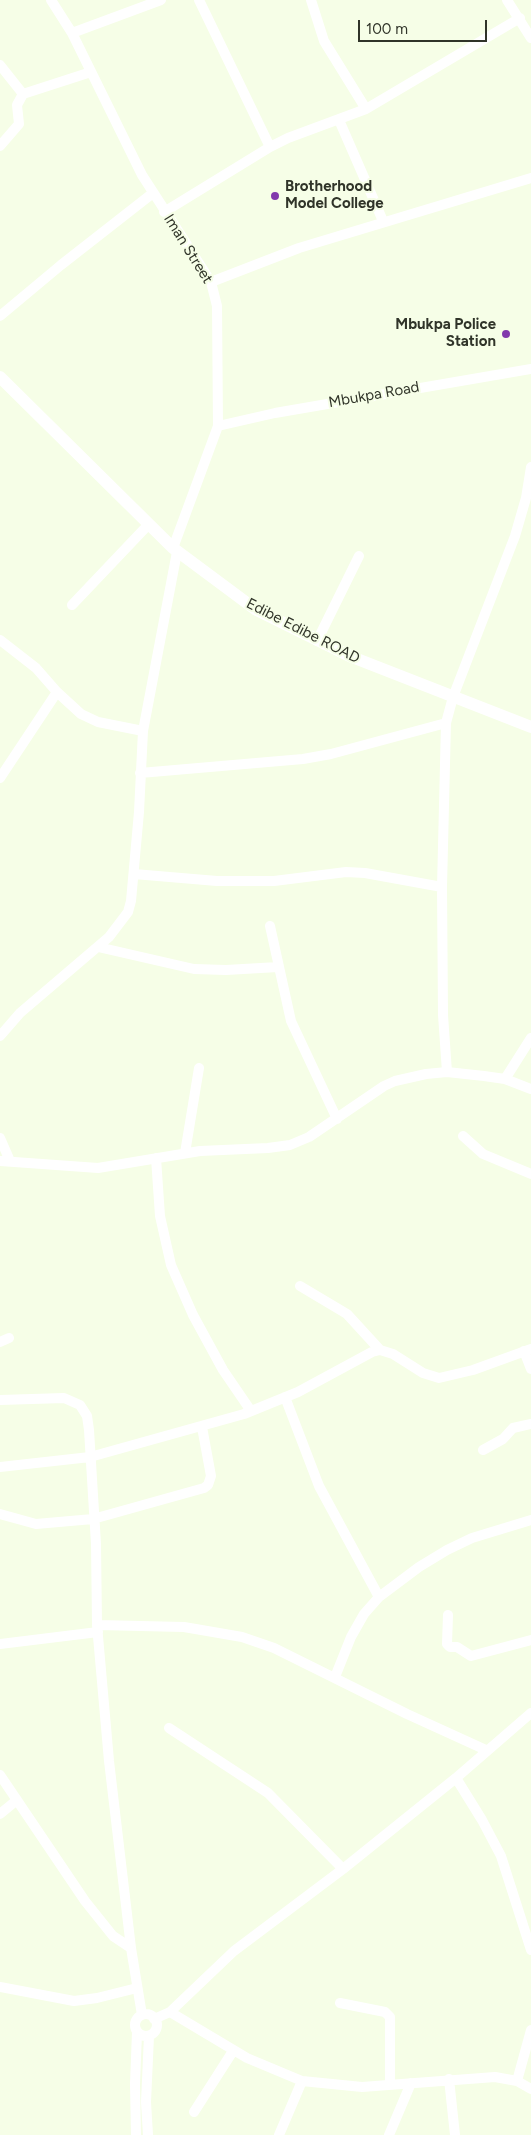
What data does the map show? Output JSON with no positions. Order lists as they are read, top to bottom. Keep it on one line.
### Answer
{"streets":{"main road":["Edibe Edibe ROAD"],"street":["Iman Street","Mbukpa Road"]},"crossings":[["Iman Street","Mbukpa Road"],["Iman Street","Edibe Edibe ROAD"]],"places":["Brotherhood Model College","Mbukpa Police Station"],"scale_bar":"100 m"}
